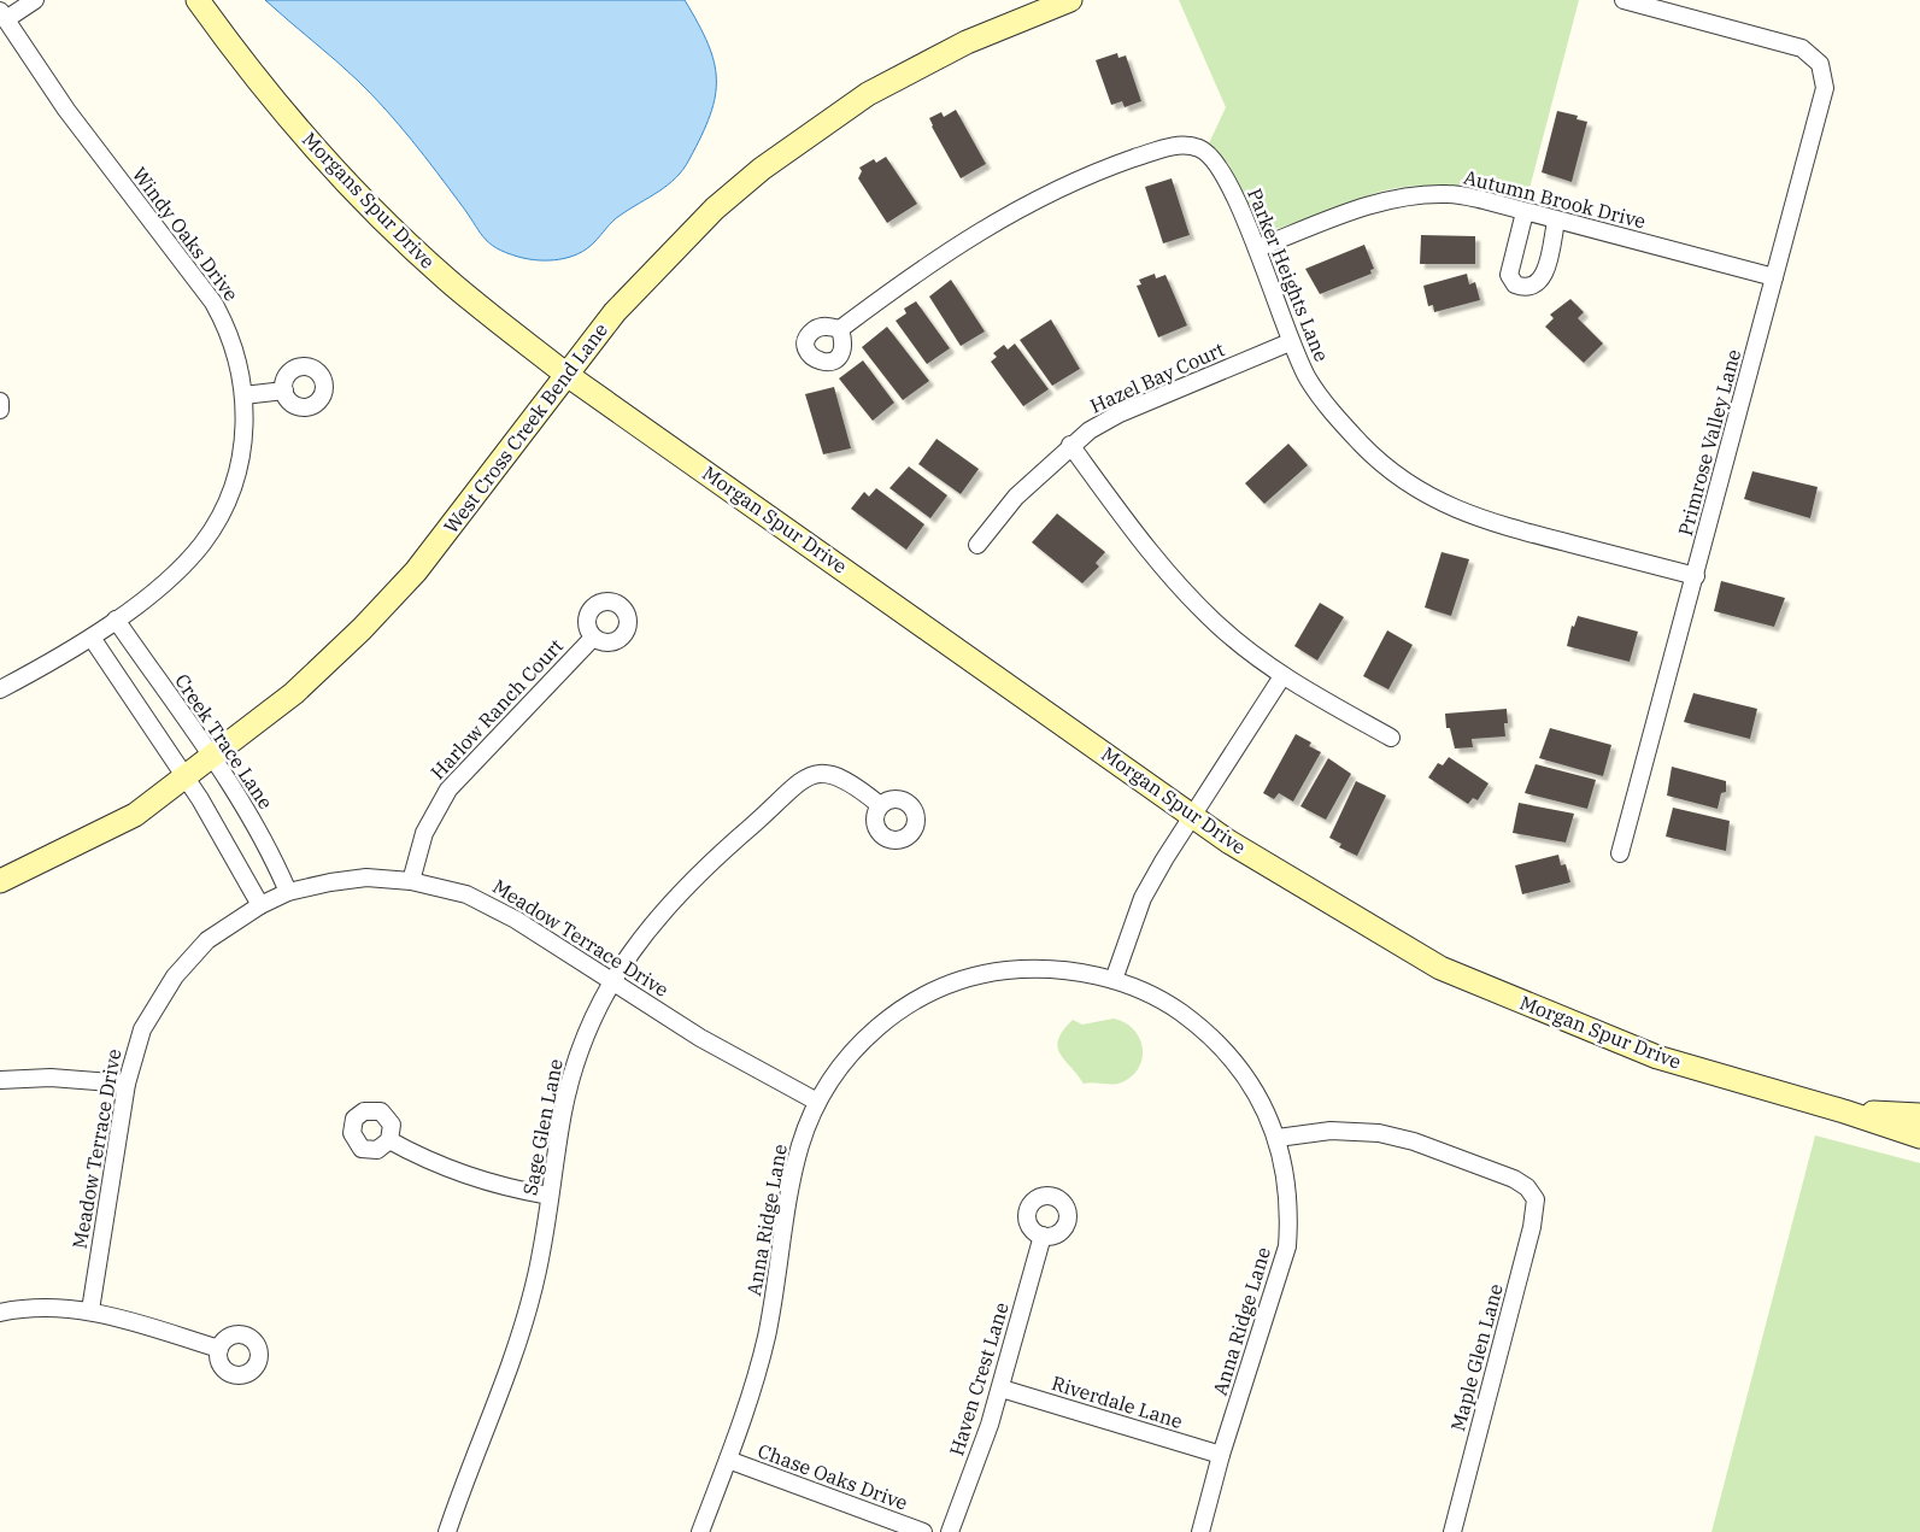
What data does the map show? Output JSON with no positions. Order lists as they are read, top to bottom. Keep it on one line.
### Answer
{"streets":{"street":["Autumn Brook Drive","Morgans Spur Drive","Windy Oaks Drive","Parker Heights Lane","Hazel Bay Court","West Cross Creek Bend Lane","Primrose Valley Lane","Morgan Spur Drive","Harlow Ranch Court","Creek Trace Lane","Meadow Terrace Drive","Sage Glen Lane","Anna Ridge Lane","Maple Glen Lane","Haven Crest Lane","Riverdale Lane","Chase Oaks Drive"]},"crossings":[["Autumn Brook Drive","Parker Heights Lane"],["Autumn Brook Drive","Primrose Valley Lane"],["Morgans Spur Drive","West Cross Creek Bend Lane"],["Morgans Spur Drive","Morgan Spur Drive"],["Windy Oaks Drive","Creek Trace Lane"],["Parker Heights Lane","Hazel Bay Court"],["Parker Heights Lane","Primrose Valley Lane"],["West Cross Creek Bend Lane","Morgan Spur Drive"],["West Cross Creek Bend Lane","Creek Trace Lane"],["Harlow Ranch Court","Meadow Terrace Drive"],["Creek Trace Lane","Meadow Terrace Drive"],["Meadow Terrace Drive","Sage Glen Lane"],["Meadow Terrace Drive","Anna Ridge Lane"],["Anna Ridge Lane","Maple Glen Lane"],["Anna Ridge Lane","Riverdale Lane"],["Anna Ridge Lane","Chase Oaks Drive"],["Haven Crest Lane","Riverdale Lane"]]}
